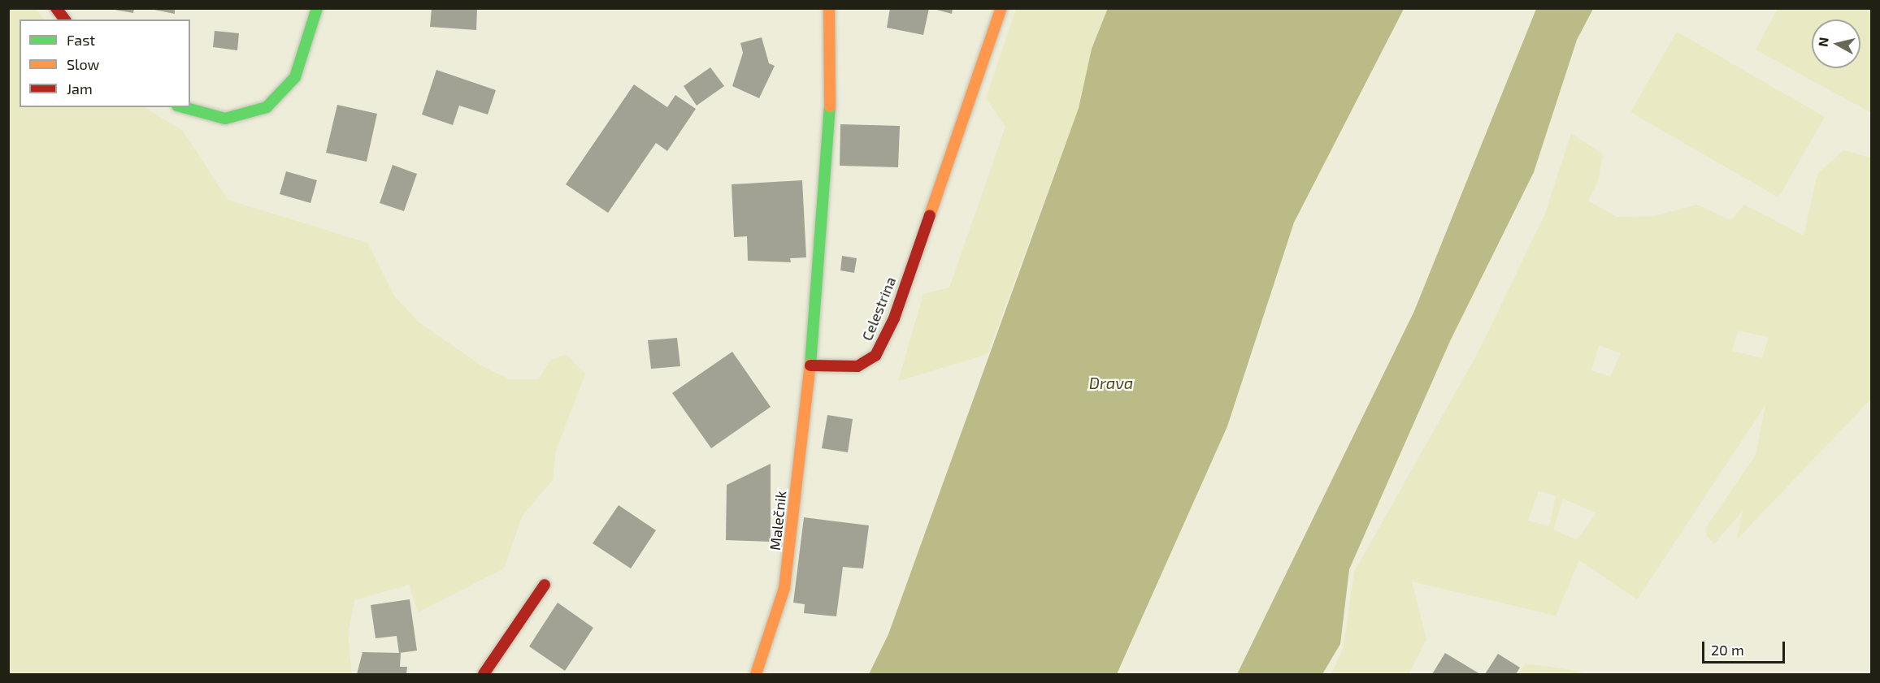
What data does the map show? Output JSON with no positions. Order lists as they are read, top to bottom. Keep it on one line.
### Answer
{"streets":{"street":["Celestrina","Malečnik"]},"crossings":[["Celestrina","Malečnik"]],"water":["Drava"],"legend":["Fast","Slow","Jam"],"scale_bar":"20 m","north":"left"}
